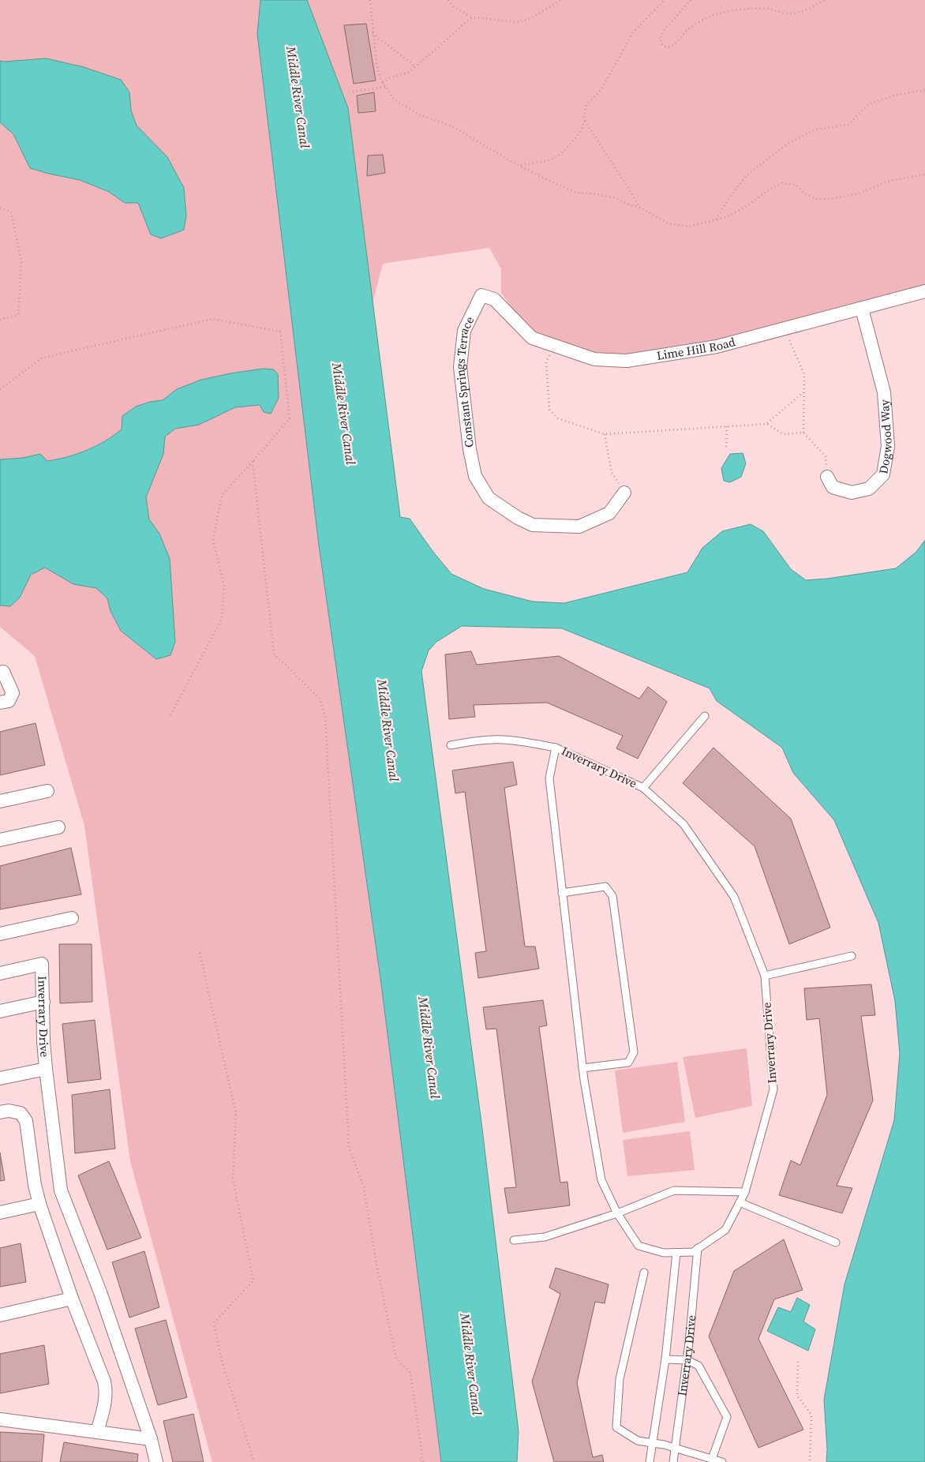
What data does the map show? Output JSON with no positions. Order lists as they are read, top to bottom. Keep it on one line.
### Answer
{"streets":{"street":["Lime Hill Road","Constant Springs Terrace","Dogwood Way","Inverrary Drive"]},"crossings":[["Lime Hill Road","Constant Springs Terrace"],["Lime Hill Road","Dogwood Way"]],"water":["Middle River Canal"]}
